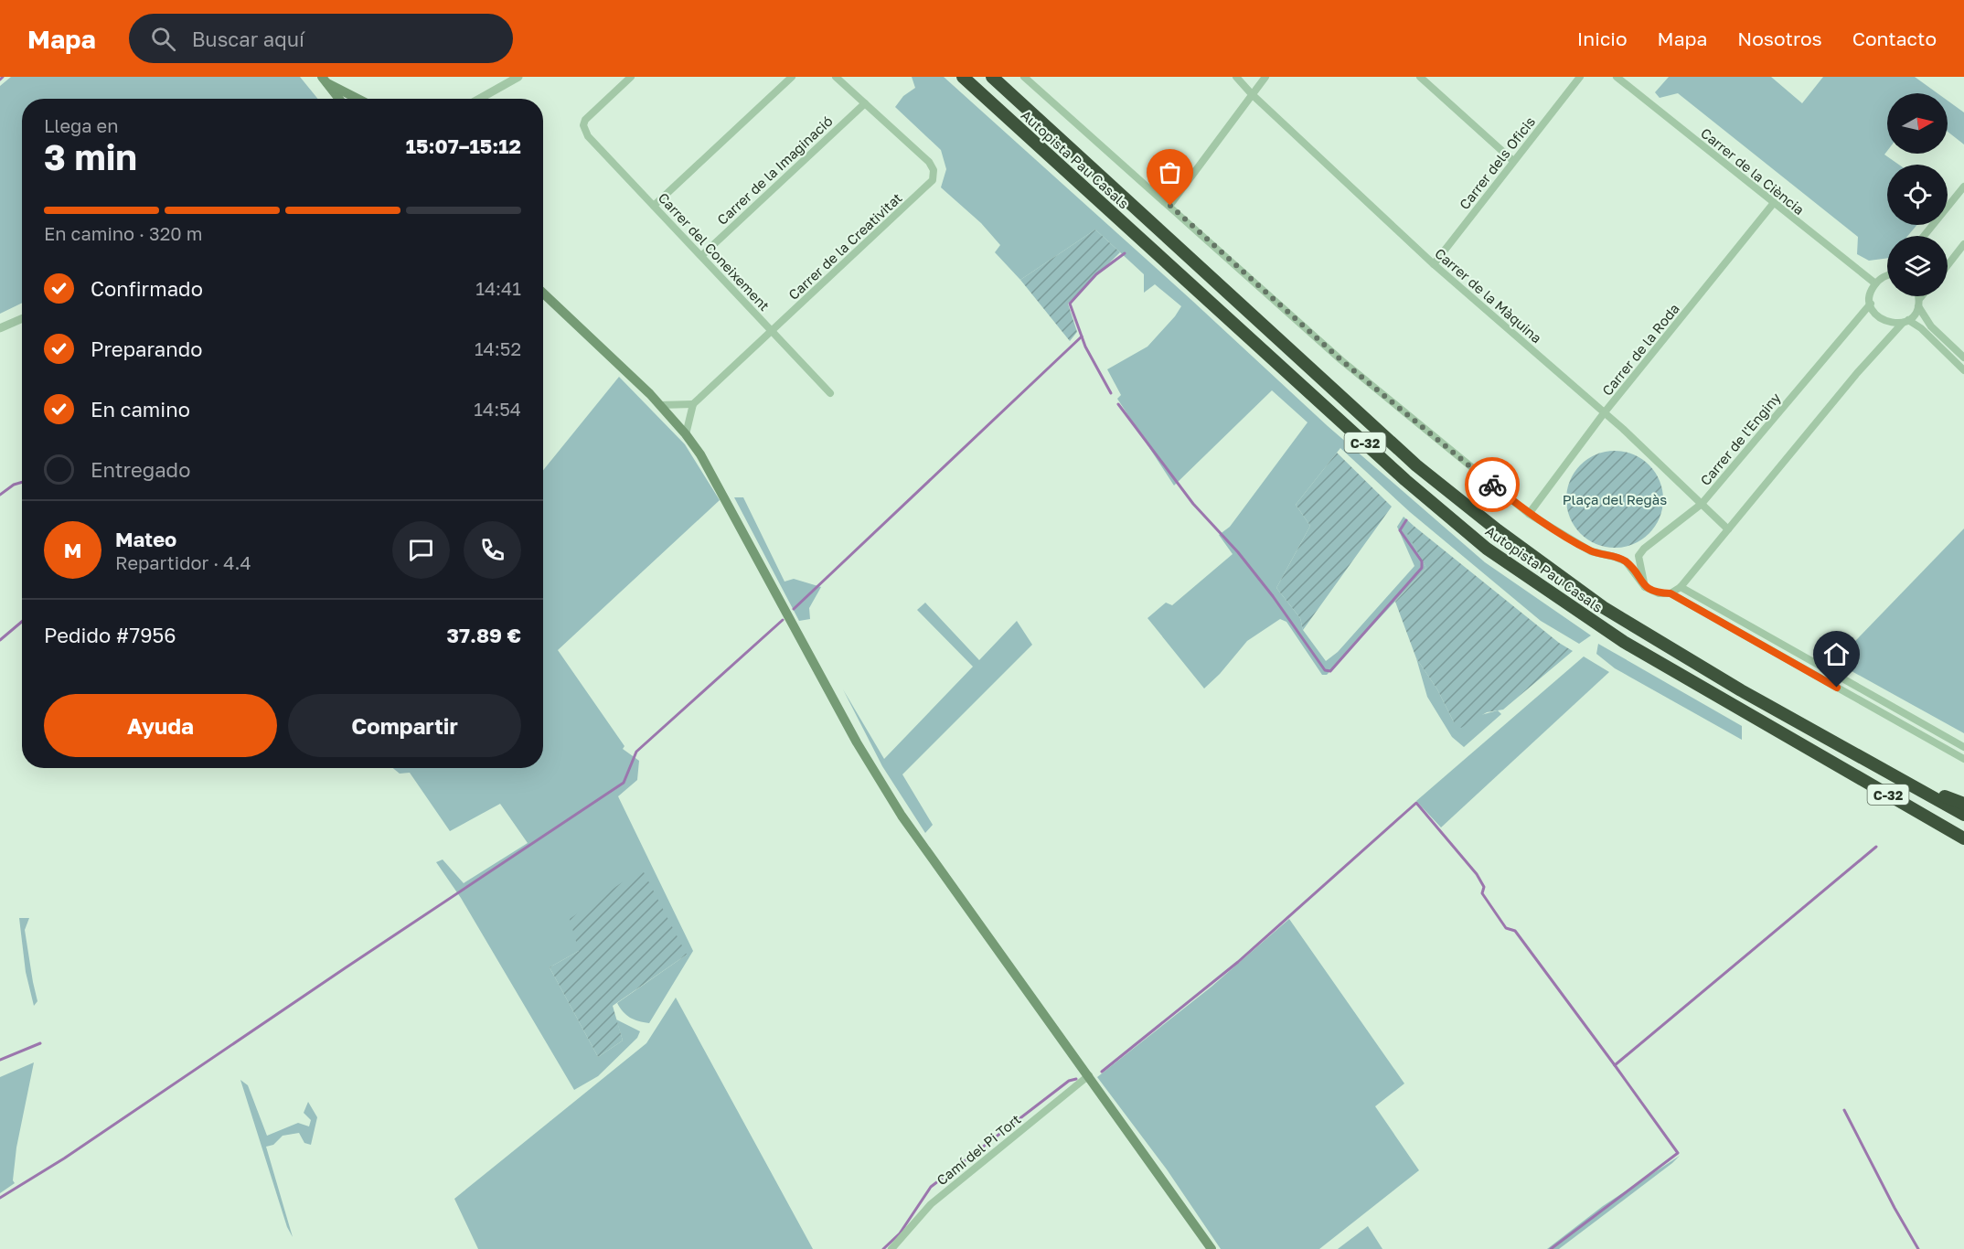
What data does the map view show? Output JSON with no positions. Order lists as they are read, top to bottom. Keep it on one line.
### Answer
{"streets":{"highway":["Autopista Pau Casals","C-32"],"street":["Carrer dels Oficis","Carrer de la Imaginació","Carrer de la Ciència","Carrer de la Creativitat","Carrer del Coneixement","Carrer de la Màquina","Carrer de la Roda","Carrer de l'Enginy","Camí del Pi Tort"]},"crossings":[["Carrer dels Oficis","Carrer de la Màquina"],["Carrer de la Imaginació","Carrer de la Creativitat"],["Carrer de la Imaginació","Carrer del Coneixement"],["Carrer de la Ciència","Carrer de la Roda"],["Carrer de la Creativitat","Carrer del Coneixement"],["Carrer de la Màquina","Carrer de la Roda"],["Carrer de la Màquina","Carrer de l'Enginy"]],"parks":["Plaça del Regàs"],"north":"right","page":{"header":"Mapa","search":"Buscar aquí","nav":["Inicio","Mapa","Nosotros","Contacto"],"heading":["3 min","Llega en","15:07–15:12"],"panel":["Mateo","Repartidor · 4.4","Pedido #7956","37.89 €"],"bar":"En camino · 320 m","list":[["Confirmado","14:41"],["Preparando","14:52"],["En camino","14:54"],"Entregado"],"round":"M","buttons":["Ayuda","Compartir"]}}
